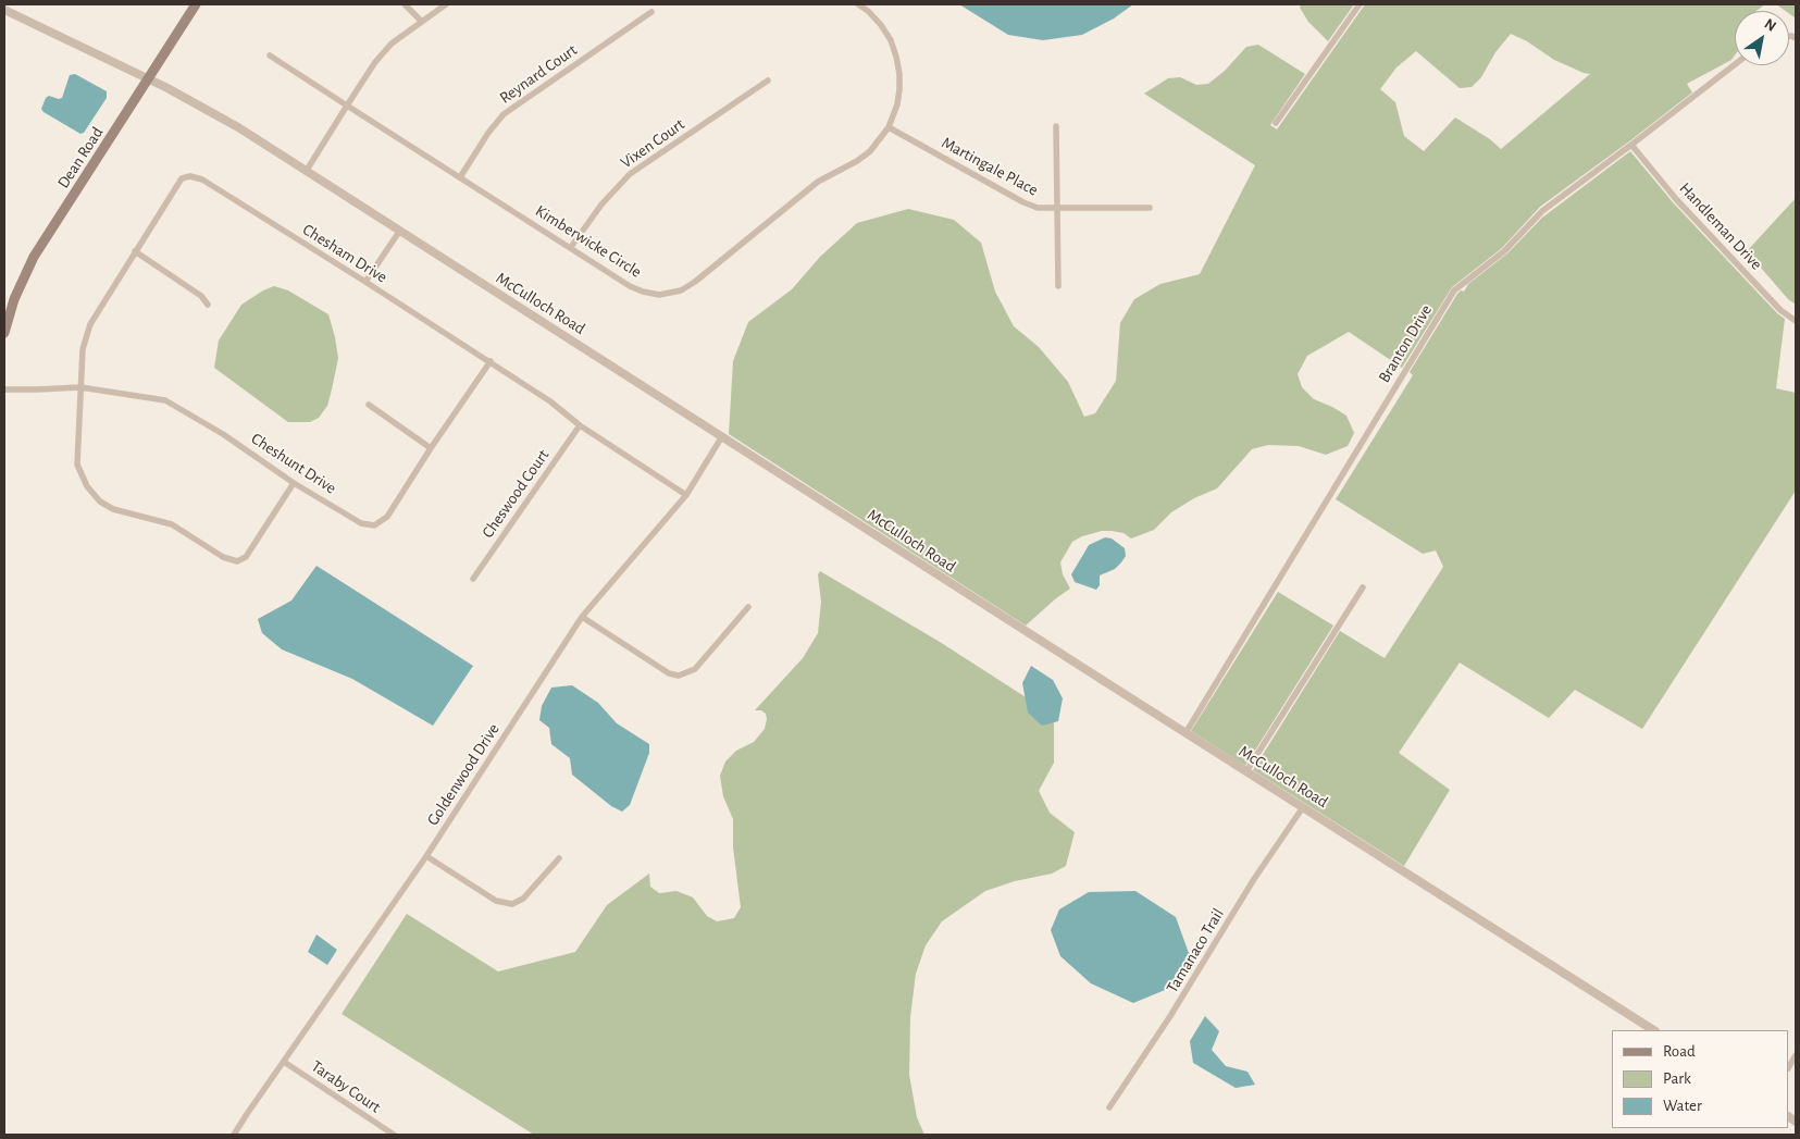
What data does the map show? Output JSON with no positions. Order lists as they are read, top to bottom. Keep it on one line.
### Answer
{"streets":{"main road":["Dean Road"],"street":["Reynard Court","Vixen Court","Martingale Place","Handleman Drive","Kimberwicke Circle","Chesham Drive","McCulloch Road","Branton Drive","Cheshunt Drive","Cheswood Court","Goldenwood Drive","Tamanaco Trail","Taraby Court"]},"crossings":[["Reynard Court","Kimberwicke Circle"],["Vixen Court","Kimberwicke Circle"],["Dean Road","McCulloch Road"],["Martingale Place","Kimberwicke Circle"],["Handleman Drive","Branton Drive"],["Chesham Drive","Cheshunt Drive"],["Chesham Drive","Cheswood Court"],["Chesham Drive","Goldenwood Drive"],["McCulloch Road","Branton Drive"],["McCulloch Road","Goldenwood Drive"],["McCulloch Road","Tamanaco Trail"],["Goldenwood Drive","Taraby Court"]],"legend":["Road","Park","Water"],"north":"top right"}
